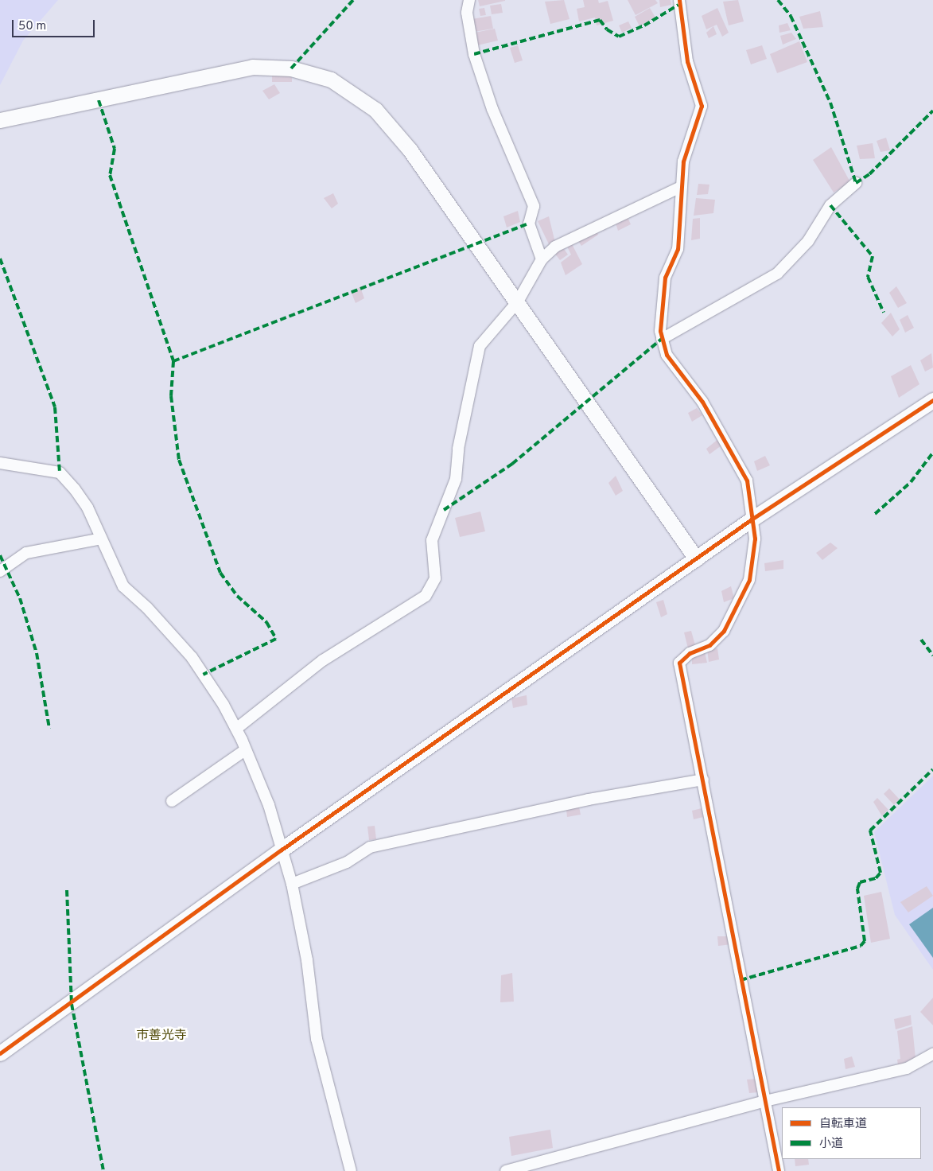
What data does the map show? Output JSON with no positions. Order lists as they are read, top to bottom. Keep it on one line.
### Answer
{"districts":["市善光寺"],"legend":["自転車道","小道"],"scale_bar":"50 m"}
